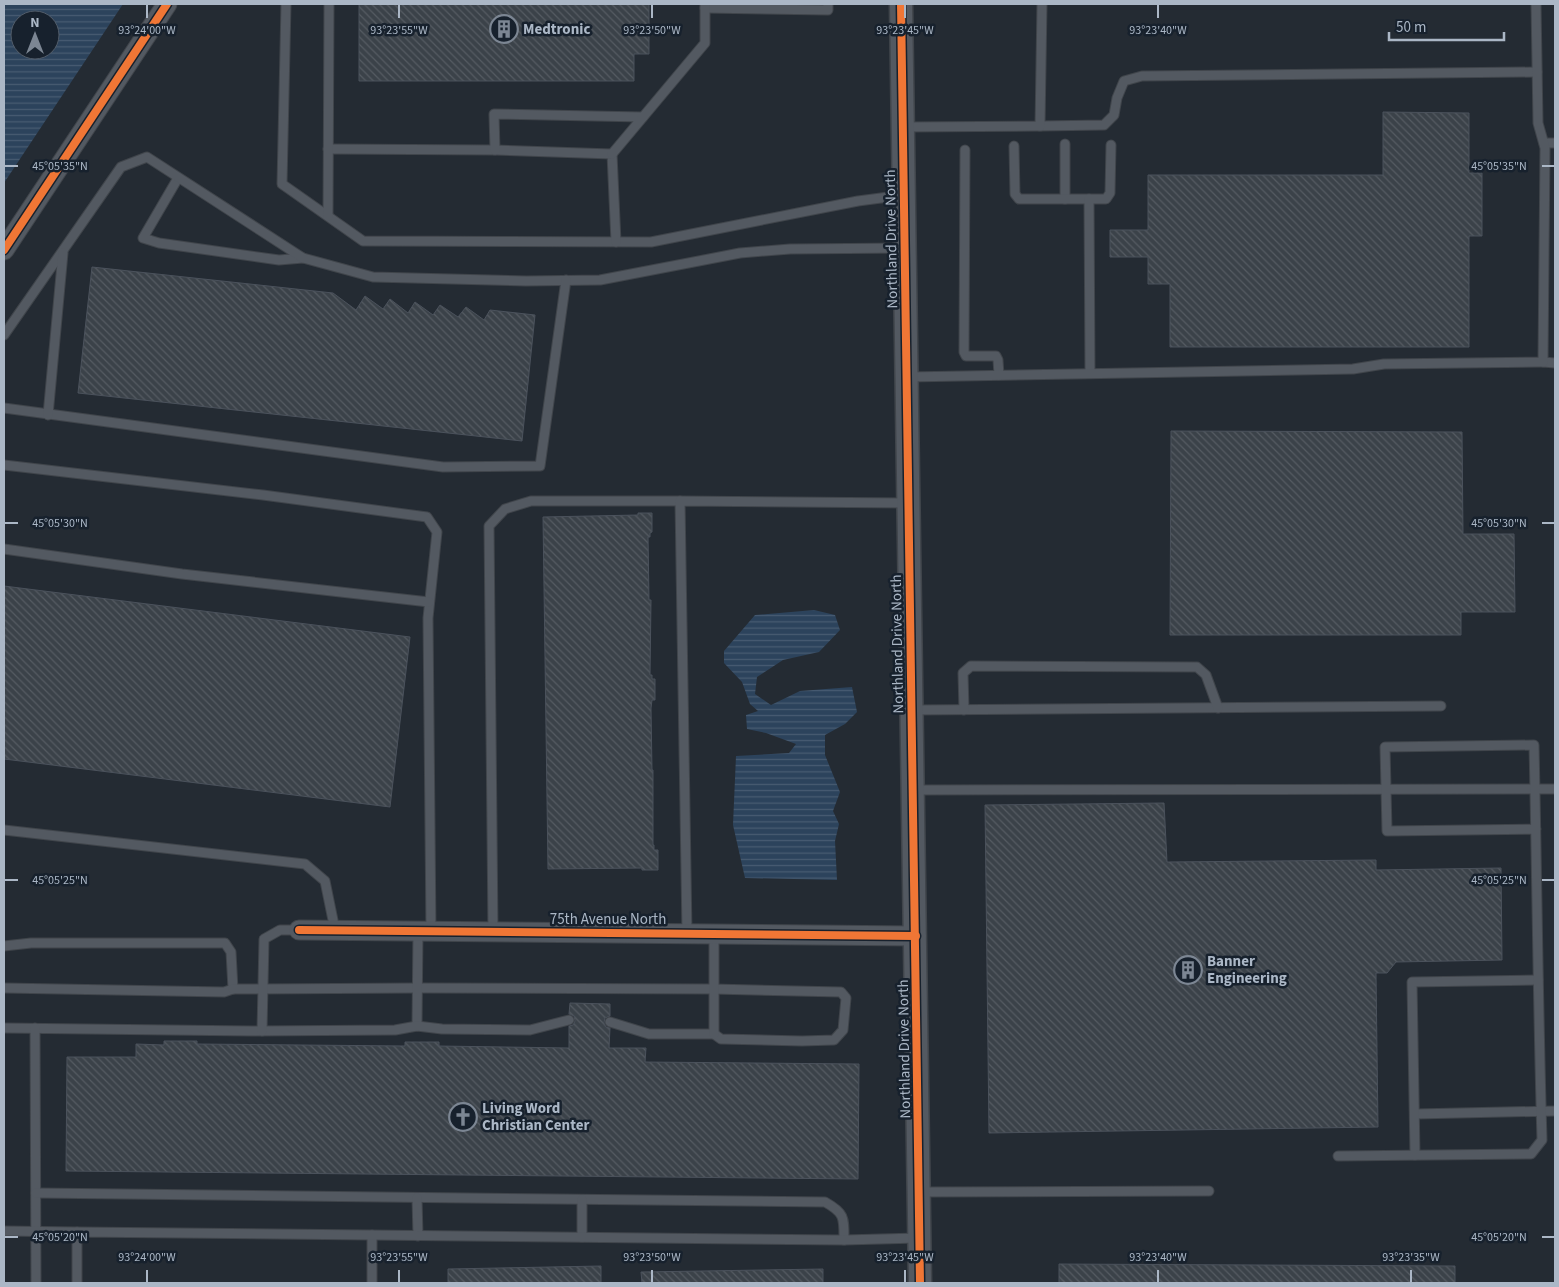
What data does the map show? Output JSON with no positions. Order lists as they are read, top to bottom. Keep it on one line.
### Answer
{"streets":{"street":["Northland Drive North","75th Avenue North"]},"crossings":[["Northland Drive North","75th Avenue North"]],"places":{"building":["Medtronic","Banner Engineering"],"church":["Living Word Christian Center"]},"scale_bar":"50 m","north":"top","coordinates":["93°24'00\"W","93°23'55\"W","93°23'50\"W","93°23'45\"W","93°23'40\"W","45°05'35\"N","45°05'30\"N","45°05'25\"N","45°05'20\"N","93°23'35\"W"]}
